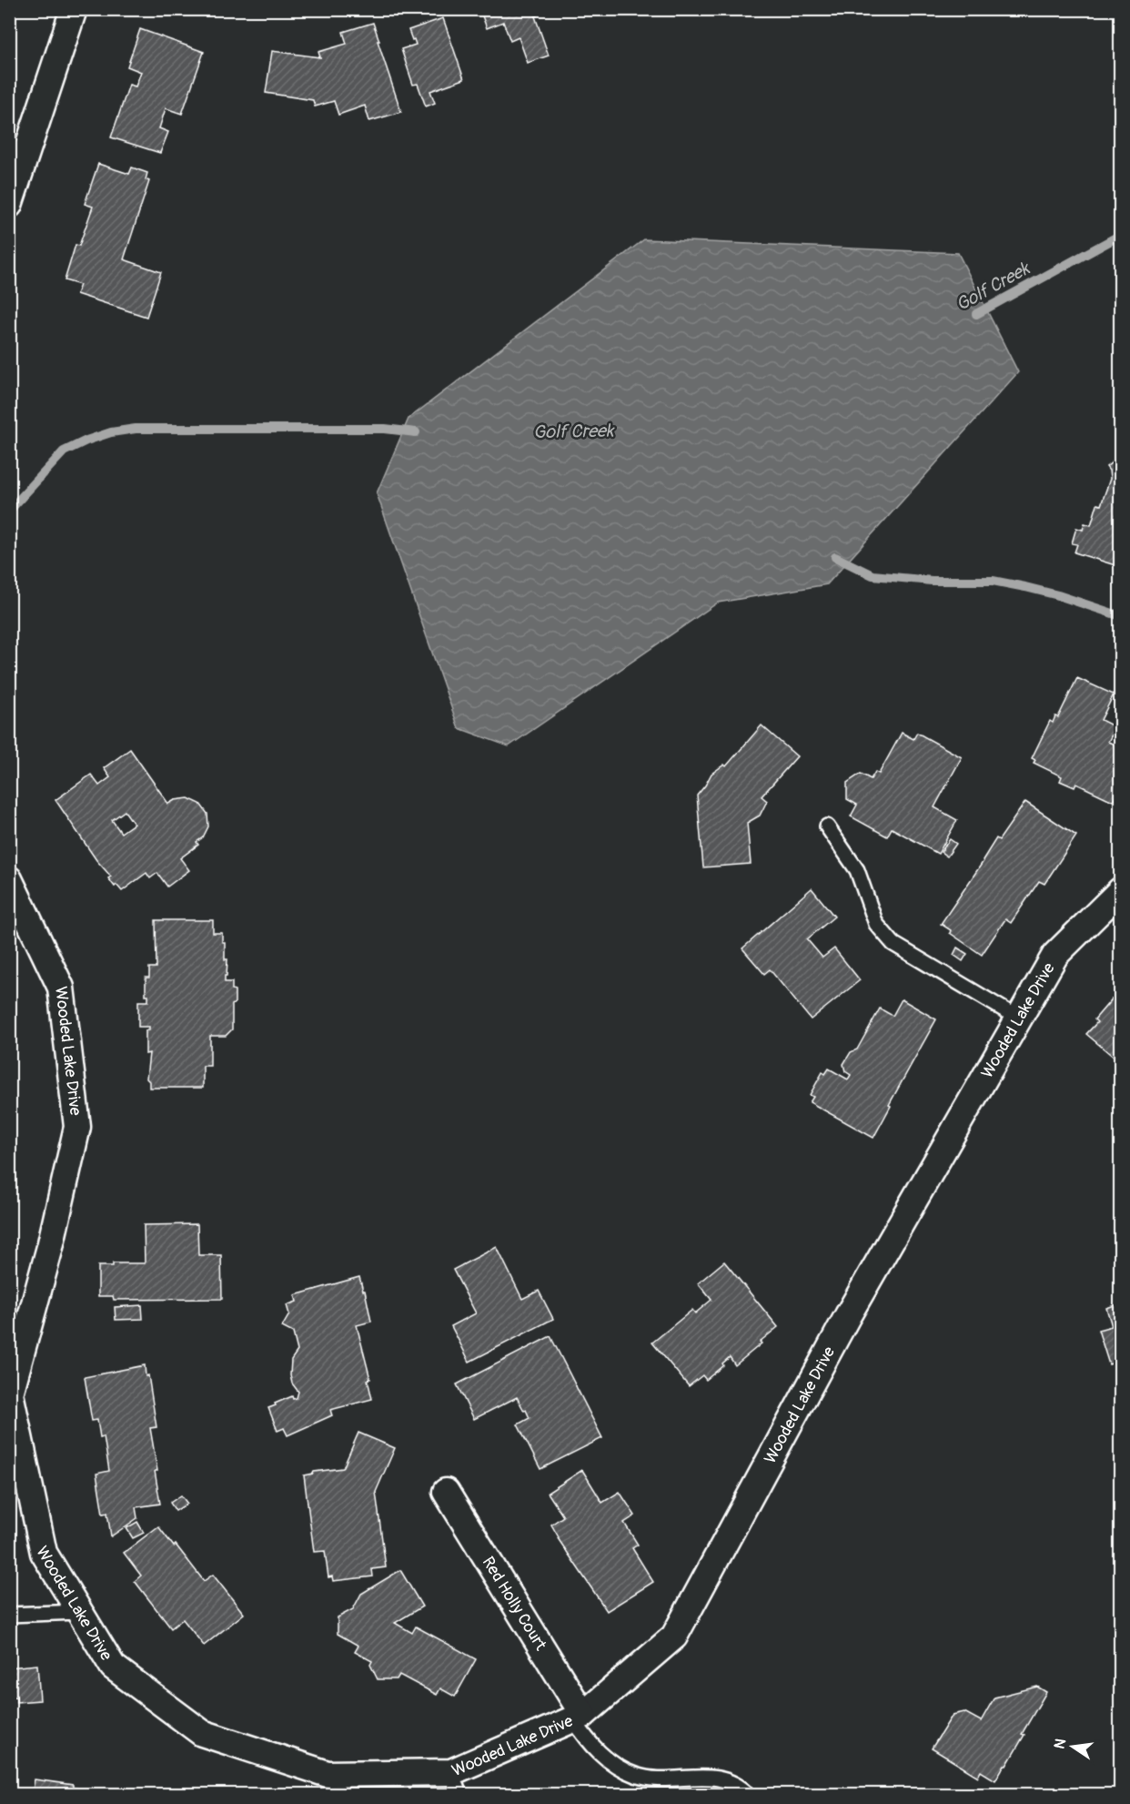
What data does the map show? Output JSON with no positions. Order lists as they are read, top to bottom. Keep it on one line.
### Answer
{"streets":{"street":["Wooded Lake Drive","Red Holly Court"]},"crossings":[["Wooded Lake Drive","Red Holly Court"]],"water":["Golf Creek"],"north":"left"}
